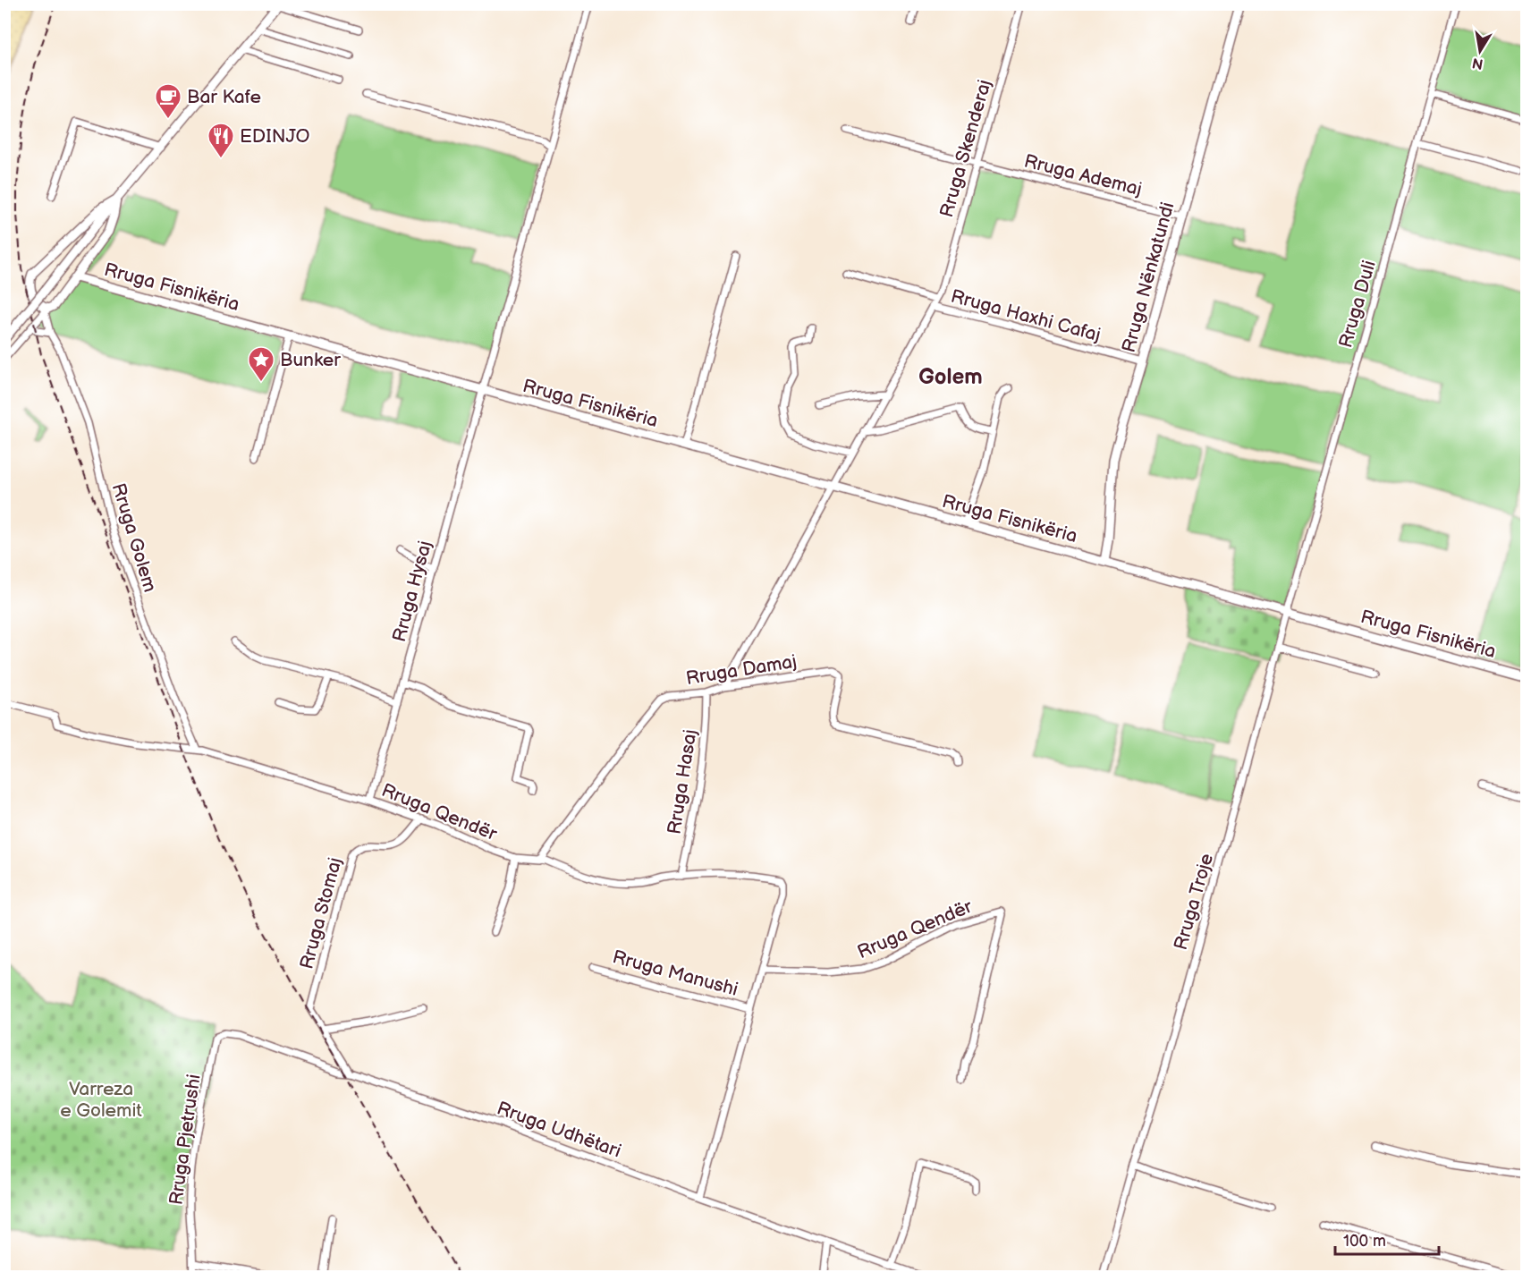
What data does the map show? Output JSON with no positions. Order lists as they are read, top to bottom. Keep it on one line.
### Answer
{"streets":{"street":["Rruga Skenderaj","Rruga Ademaj","Rruga Nënkatundi","Rruga Fisnikëria","Rruga Duli","Rruga Haxhi Cafaj","Rruga Golem","Rruga Hysaj","Rruga Damaj","Rruga Hasaj","Rruga Qendër","Rruga Troje","Rruga Stomaj","Rruga Manushi","Rruga Udhëtari","Rruga Pjetrushi"]},"crossings":[["Rruga Skenderaj","Rruga Ademaj"],["Rruga Skenderaj","Rruga Fisnikëria"],["Rruga Skenderaj","Rruga Haxhi Cafaj"],["Rruga Skenderaj","Rruga Damaj"],["Rruga Ademaj","Rruga Nënkatundi"],["Rruga Nënkatundi","Rruga Fisnikëria"],["Rruga Nënkatundi","Rruga Haxhi Cafaj"],["Rruga Fisnikëria","Rruga Duli"],["Rruga Fisnikëria","Rruga Golem"],["Rruga Fisnikëria","Rruga Hysaj"],["Rruga Fisnikëria","Rruga Troje"],["Rruga Duli","Rruga Troje"],["Rruga Golem","Rruga Qendër"],["Rruga Hysaj","Rruga Qendër"],["Rruga Damaj","Rruga Hasaj"],["Rruga Damaj","Rruga Qendër"],["Rruga Hasaj","Rruga Qendër"],["Rruga Qendër","Rruga Stomaj"],["Rruga Qendër","Rruga Manushi"],["Rruga Qendër","Rruga Udhëtari"],["Rruga Stomaj","Rruga Udhëtari"],["Rruga Udhëtari","Rruga Pjetrushi"]],"districts":["Golem"],"parks":["Varreza e Golemit"],"places":{"cafe":["Bar Kafe"],"restaurant":["EDINJO"],"place":["Bunker"]},"scale_bar":"100 m","north":"bottom"}
